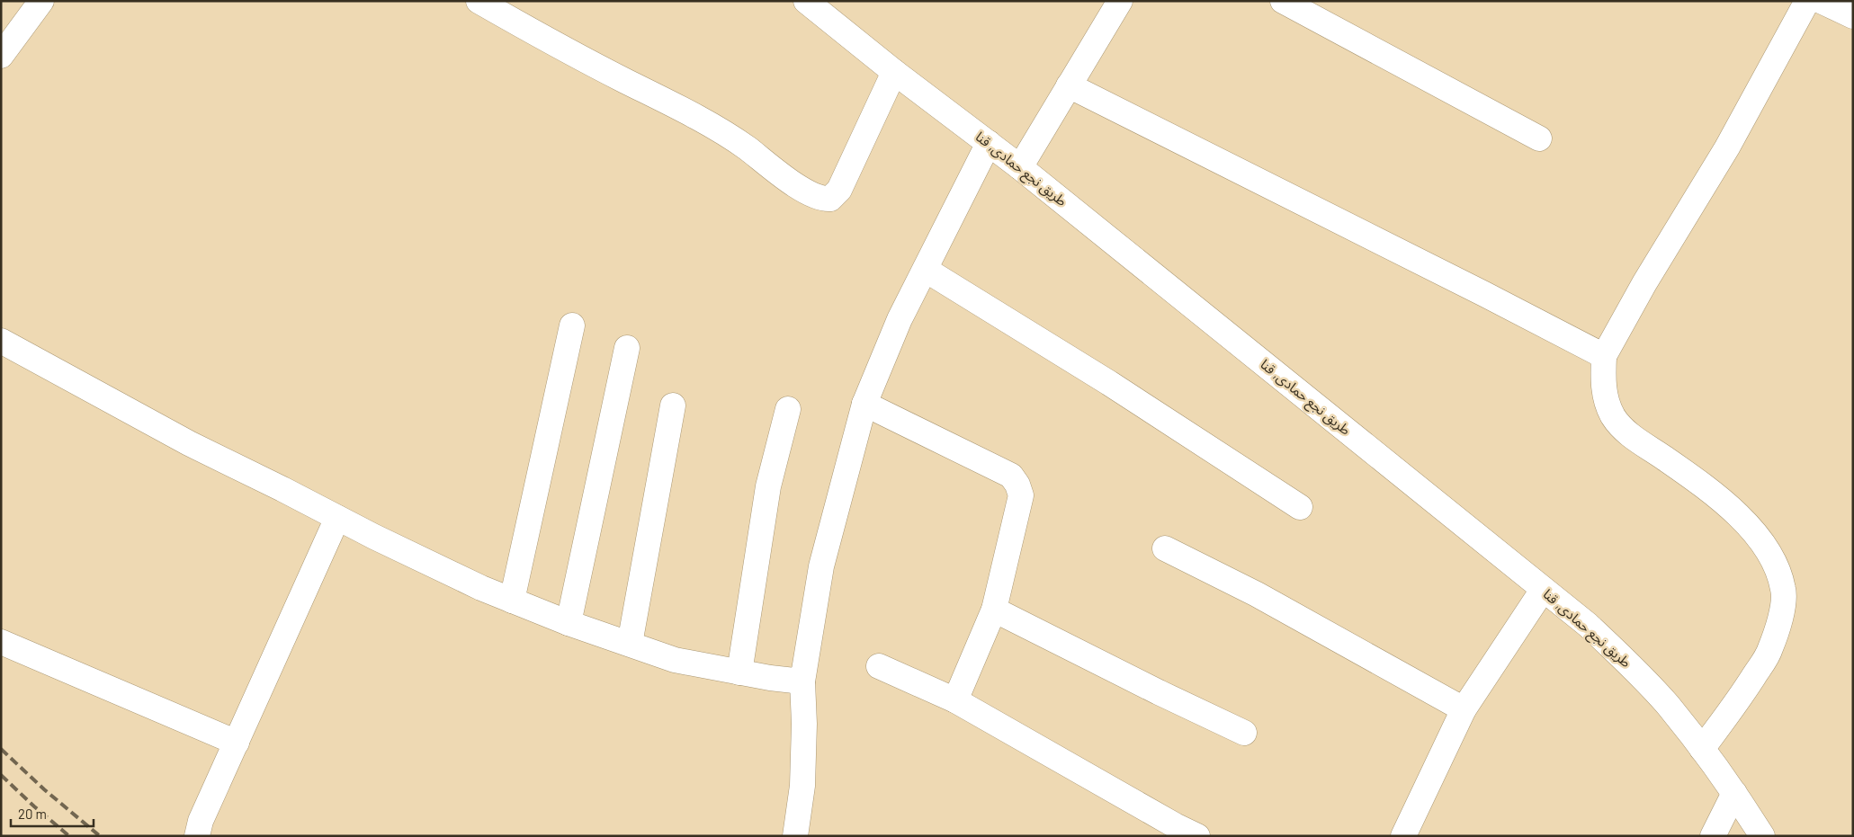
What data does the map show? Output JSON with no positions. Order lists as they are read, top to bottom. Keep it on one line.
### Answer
{"streets":{"street":["طريق نجع حمادى, قنا"]},"scale_bar":"20 m"}
